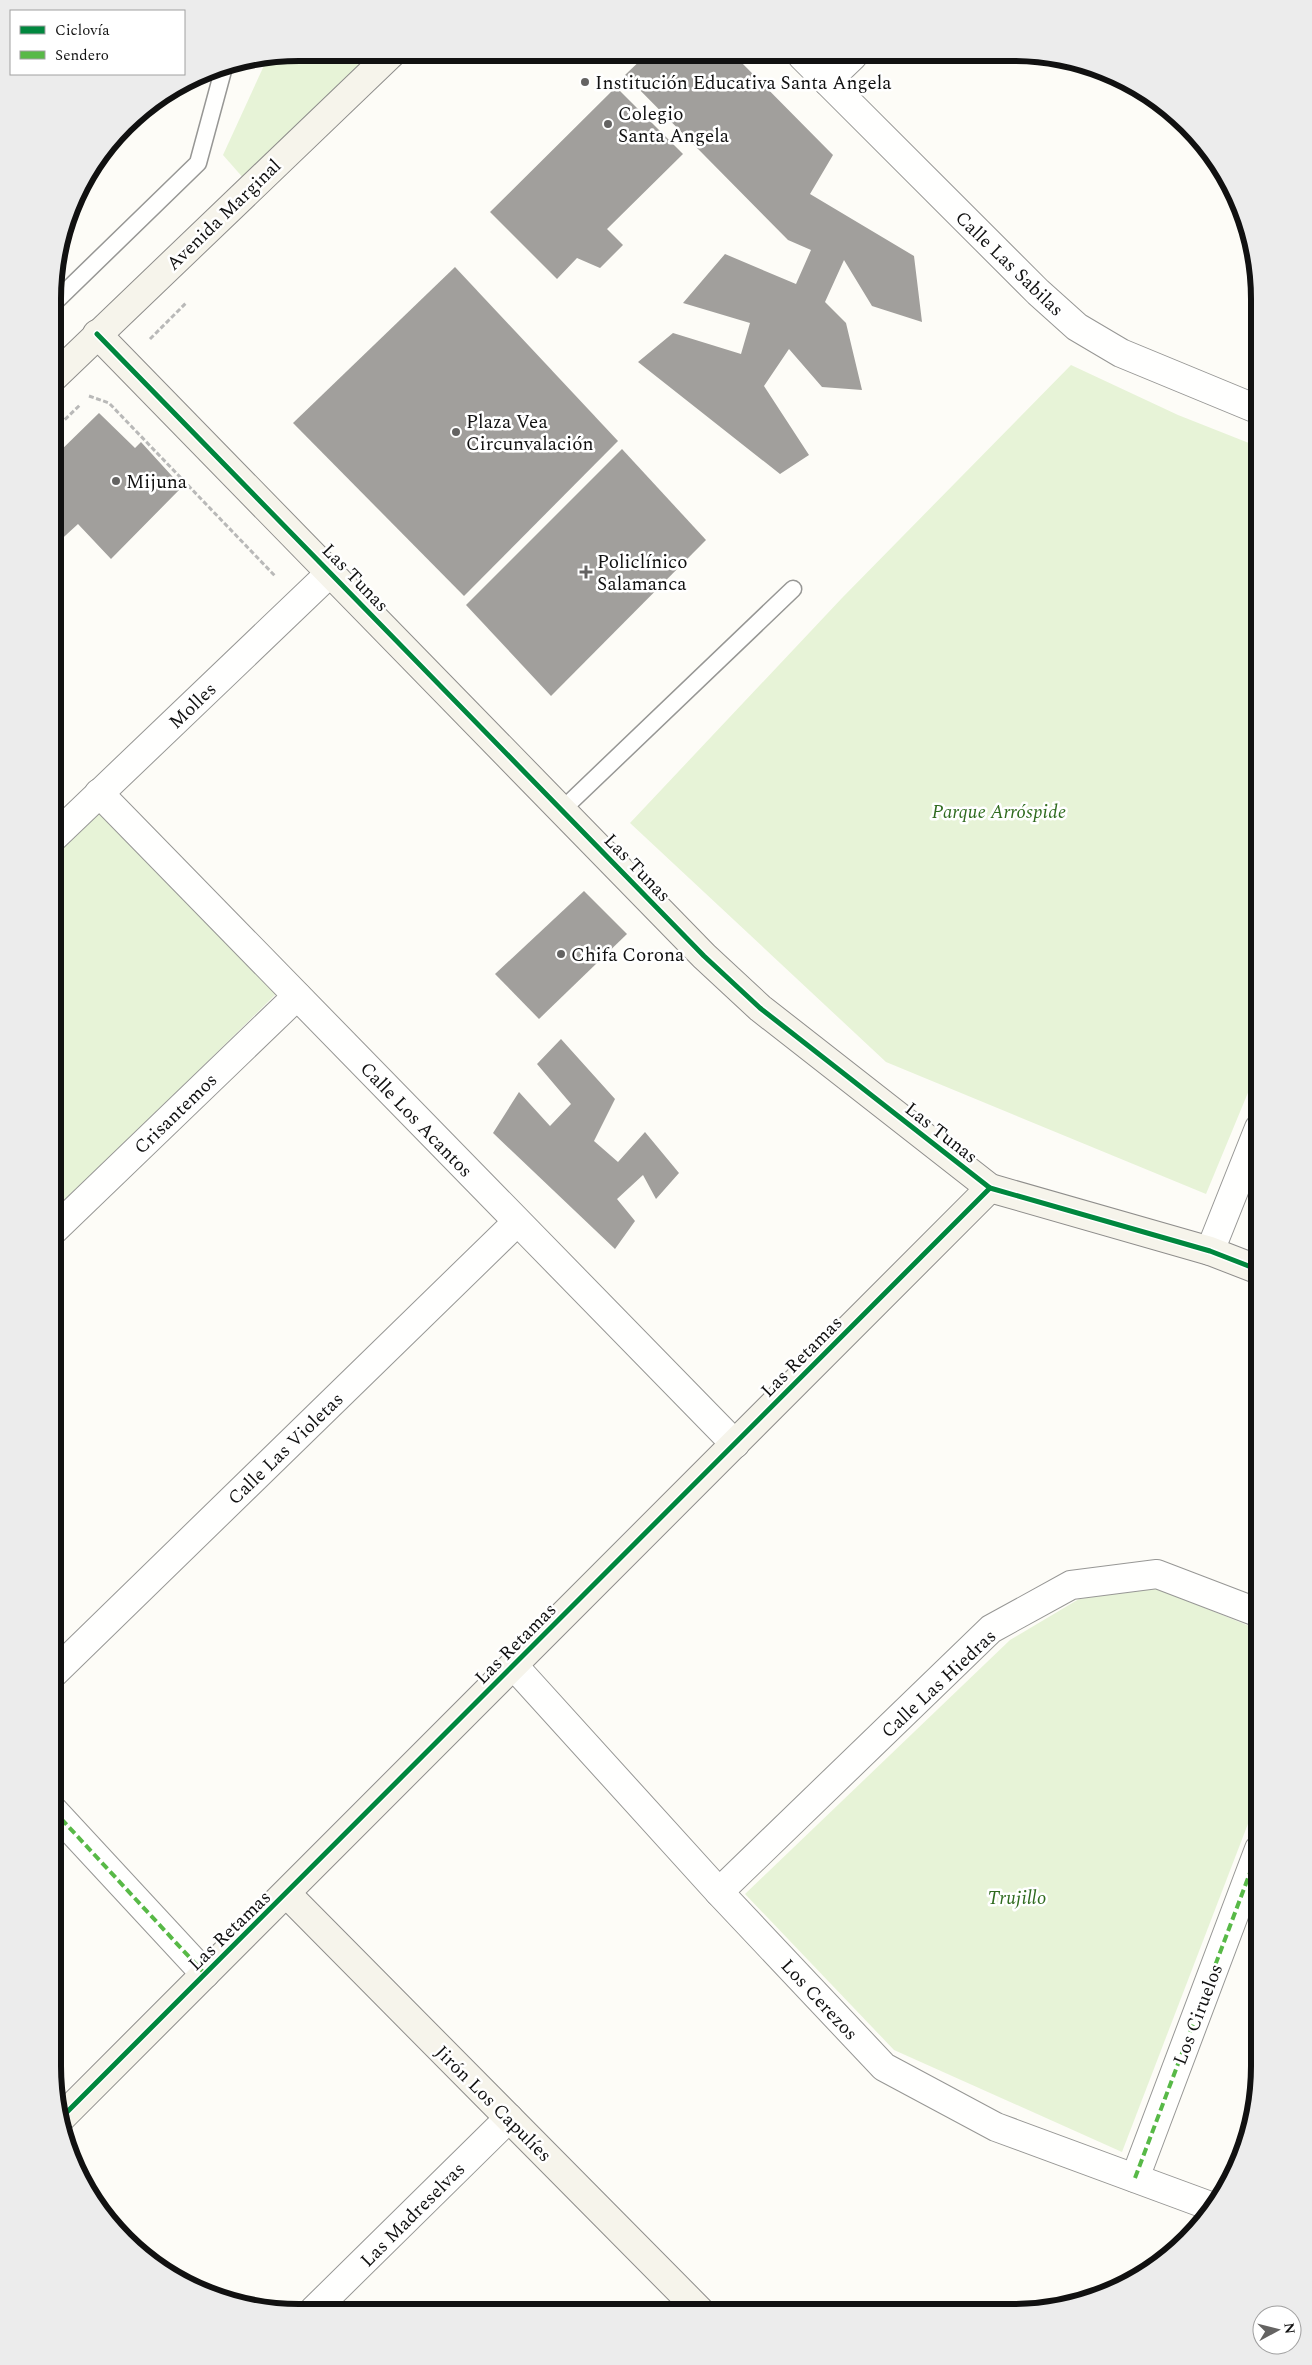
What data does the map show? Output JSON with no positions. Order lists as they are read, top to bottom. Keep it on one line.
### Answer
{"streets":{"street":["Avenida Marginal","Calle Las Sabilas","Las Tunas","Molles","Crisantemos","Calle Los Acantos","Las Retamas","Calle Las Violetas","Calle Las Hiedras","Los Cerezos","Los Ciruelos","Jirón Los Capulíes","Las Madreselvas"]},"crossings":[["Avenida Marginal","Las Tunas"],["Las Tunas","Molles"],["Las Tunas","Las Retamas"],["Molles","Calle Los Acantos"],["Crisantemos","Calle Los Acantos"],["Calle Los Acantos","Las Retamas"],["Calle Los Acantos","Calle Las Violetas"],["Las Retamas","Los Cerezos"],["Las Retamas","Jirón Los Capulíes"],["Calle Las Hiedras","Los Cerezos"],["Los Cerezos","Los Ciruelos"],["Jirón Los Capulíes","Las Madreselvas"]],"parks":["Parque Arróspide","Trujillo"],"places":{"other":["Institución Educativa Santa Angela","Colegio Santa Angela","Plaza Vea Circunvalación","Mijuna","Chifa Corona"],"health":["Policlínico Salamanca"]},"legend":["Ciclovía","Sendero"],"north":"right"}
